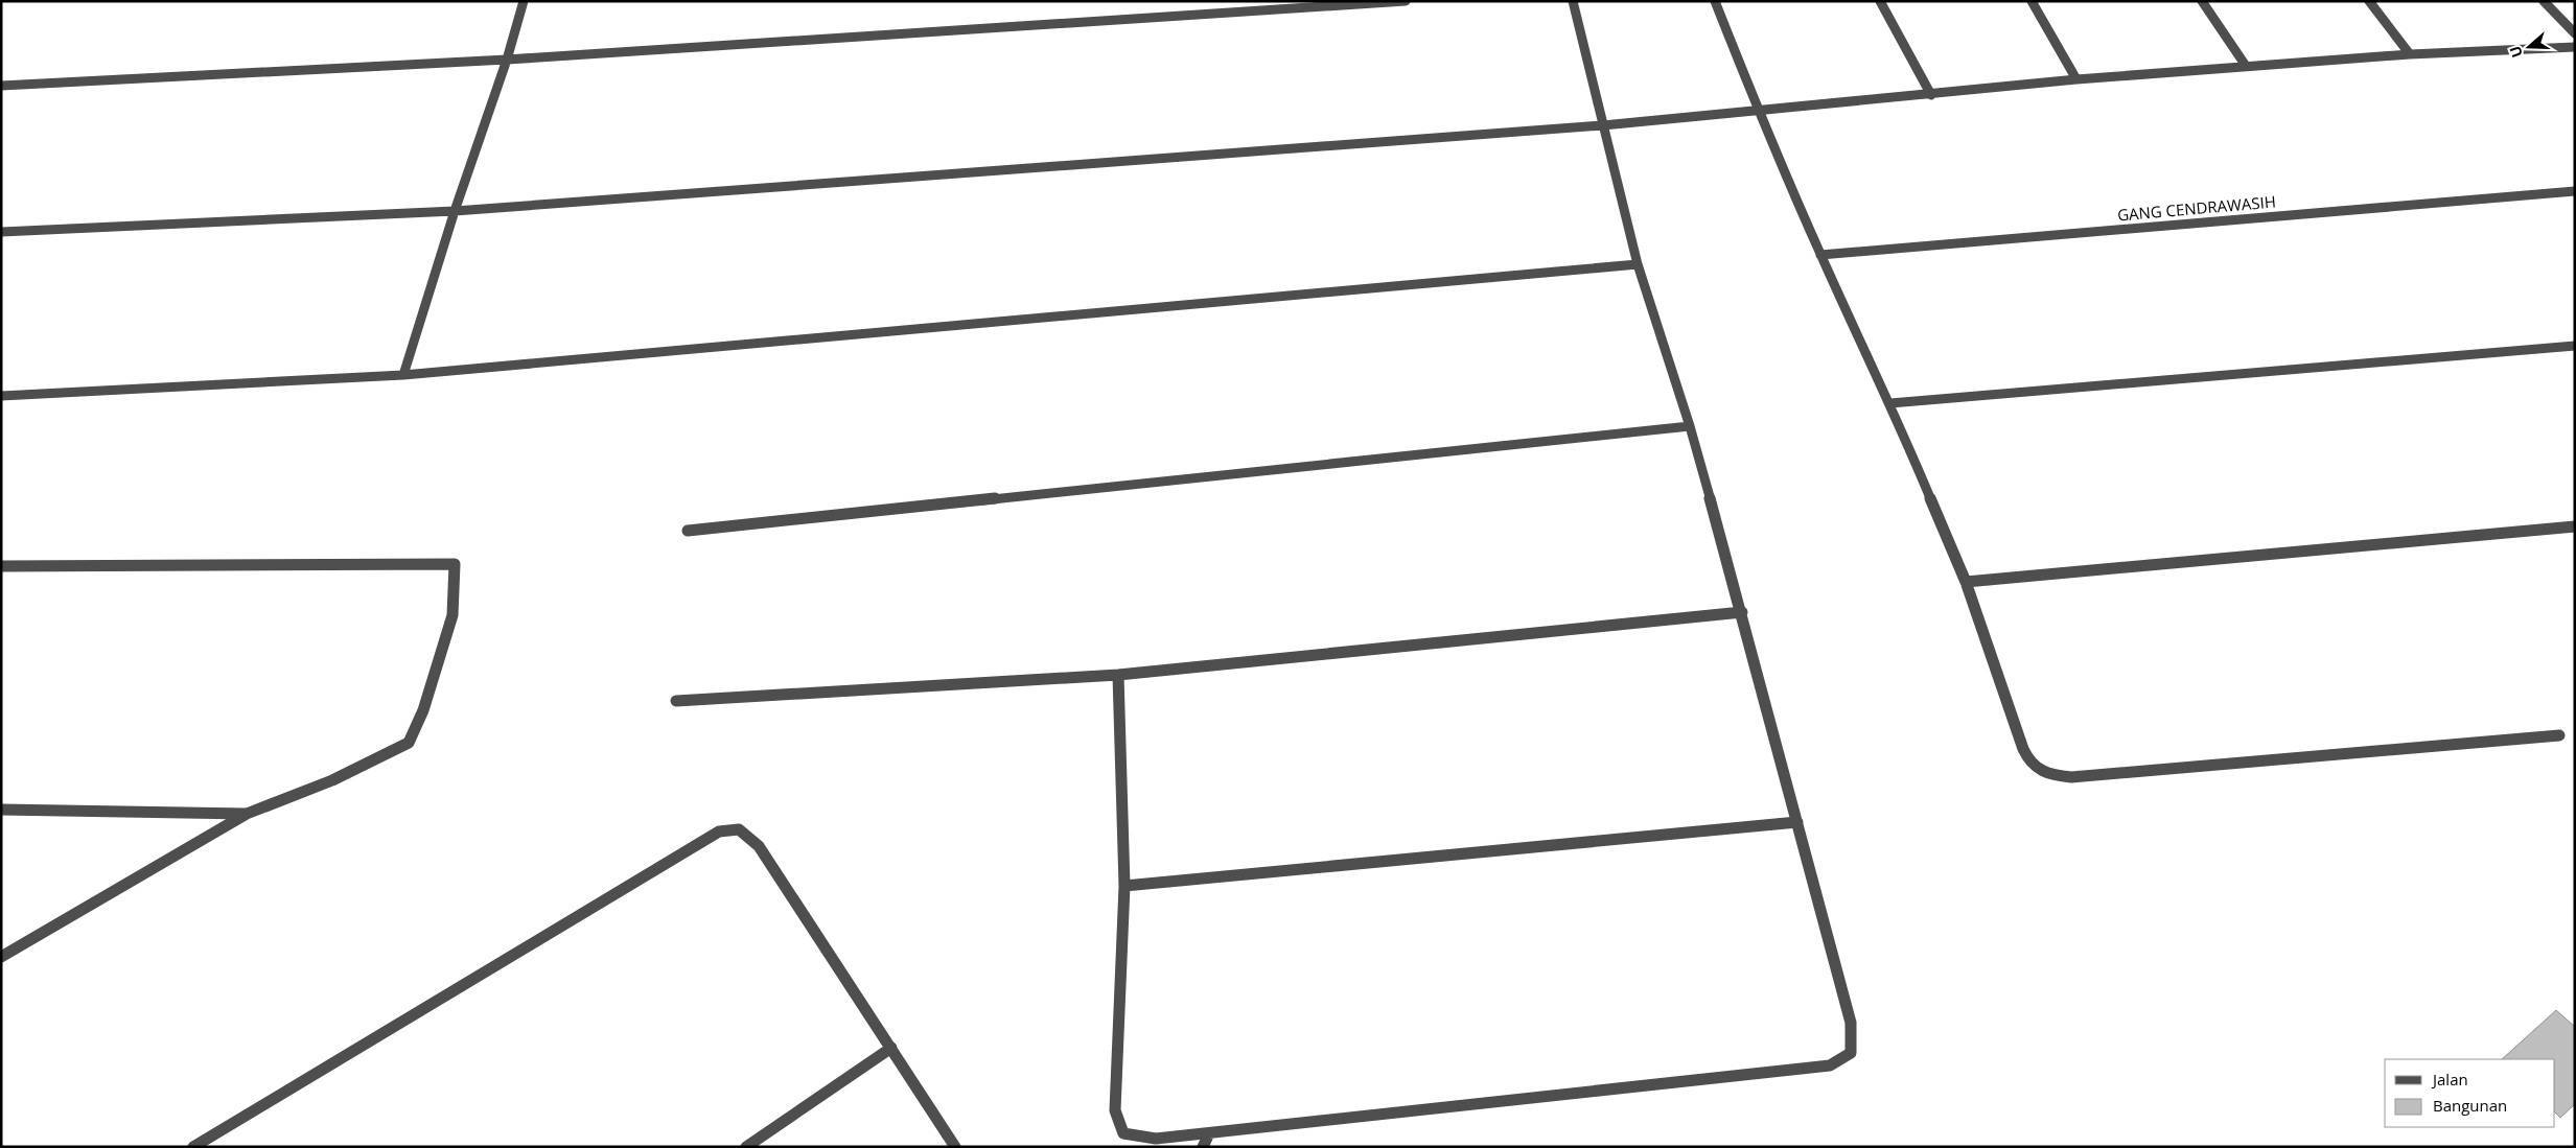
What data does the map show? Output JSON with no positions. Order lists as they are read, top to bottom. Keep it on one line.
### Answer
{"streets":{"street":["GANG CENDRAWASIH"]},"legend":["Jalan","Bangunan"],"north":"left"}
